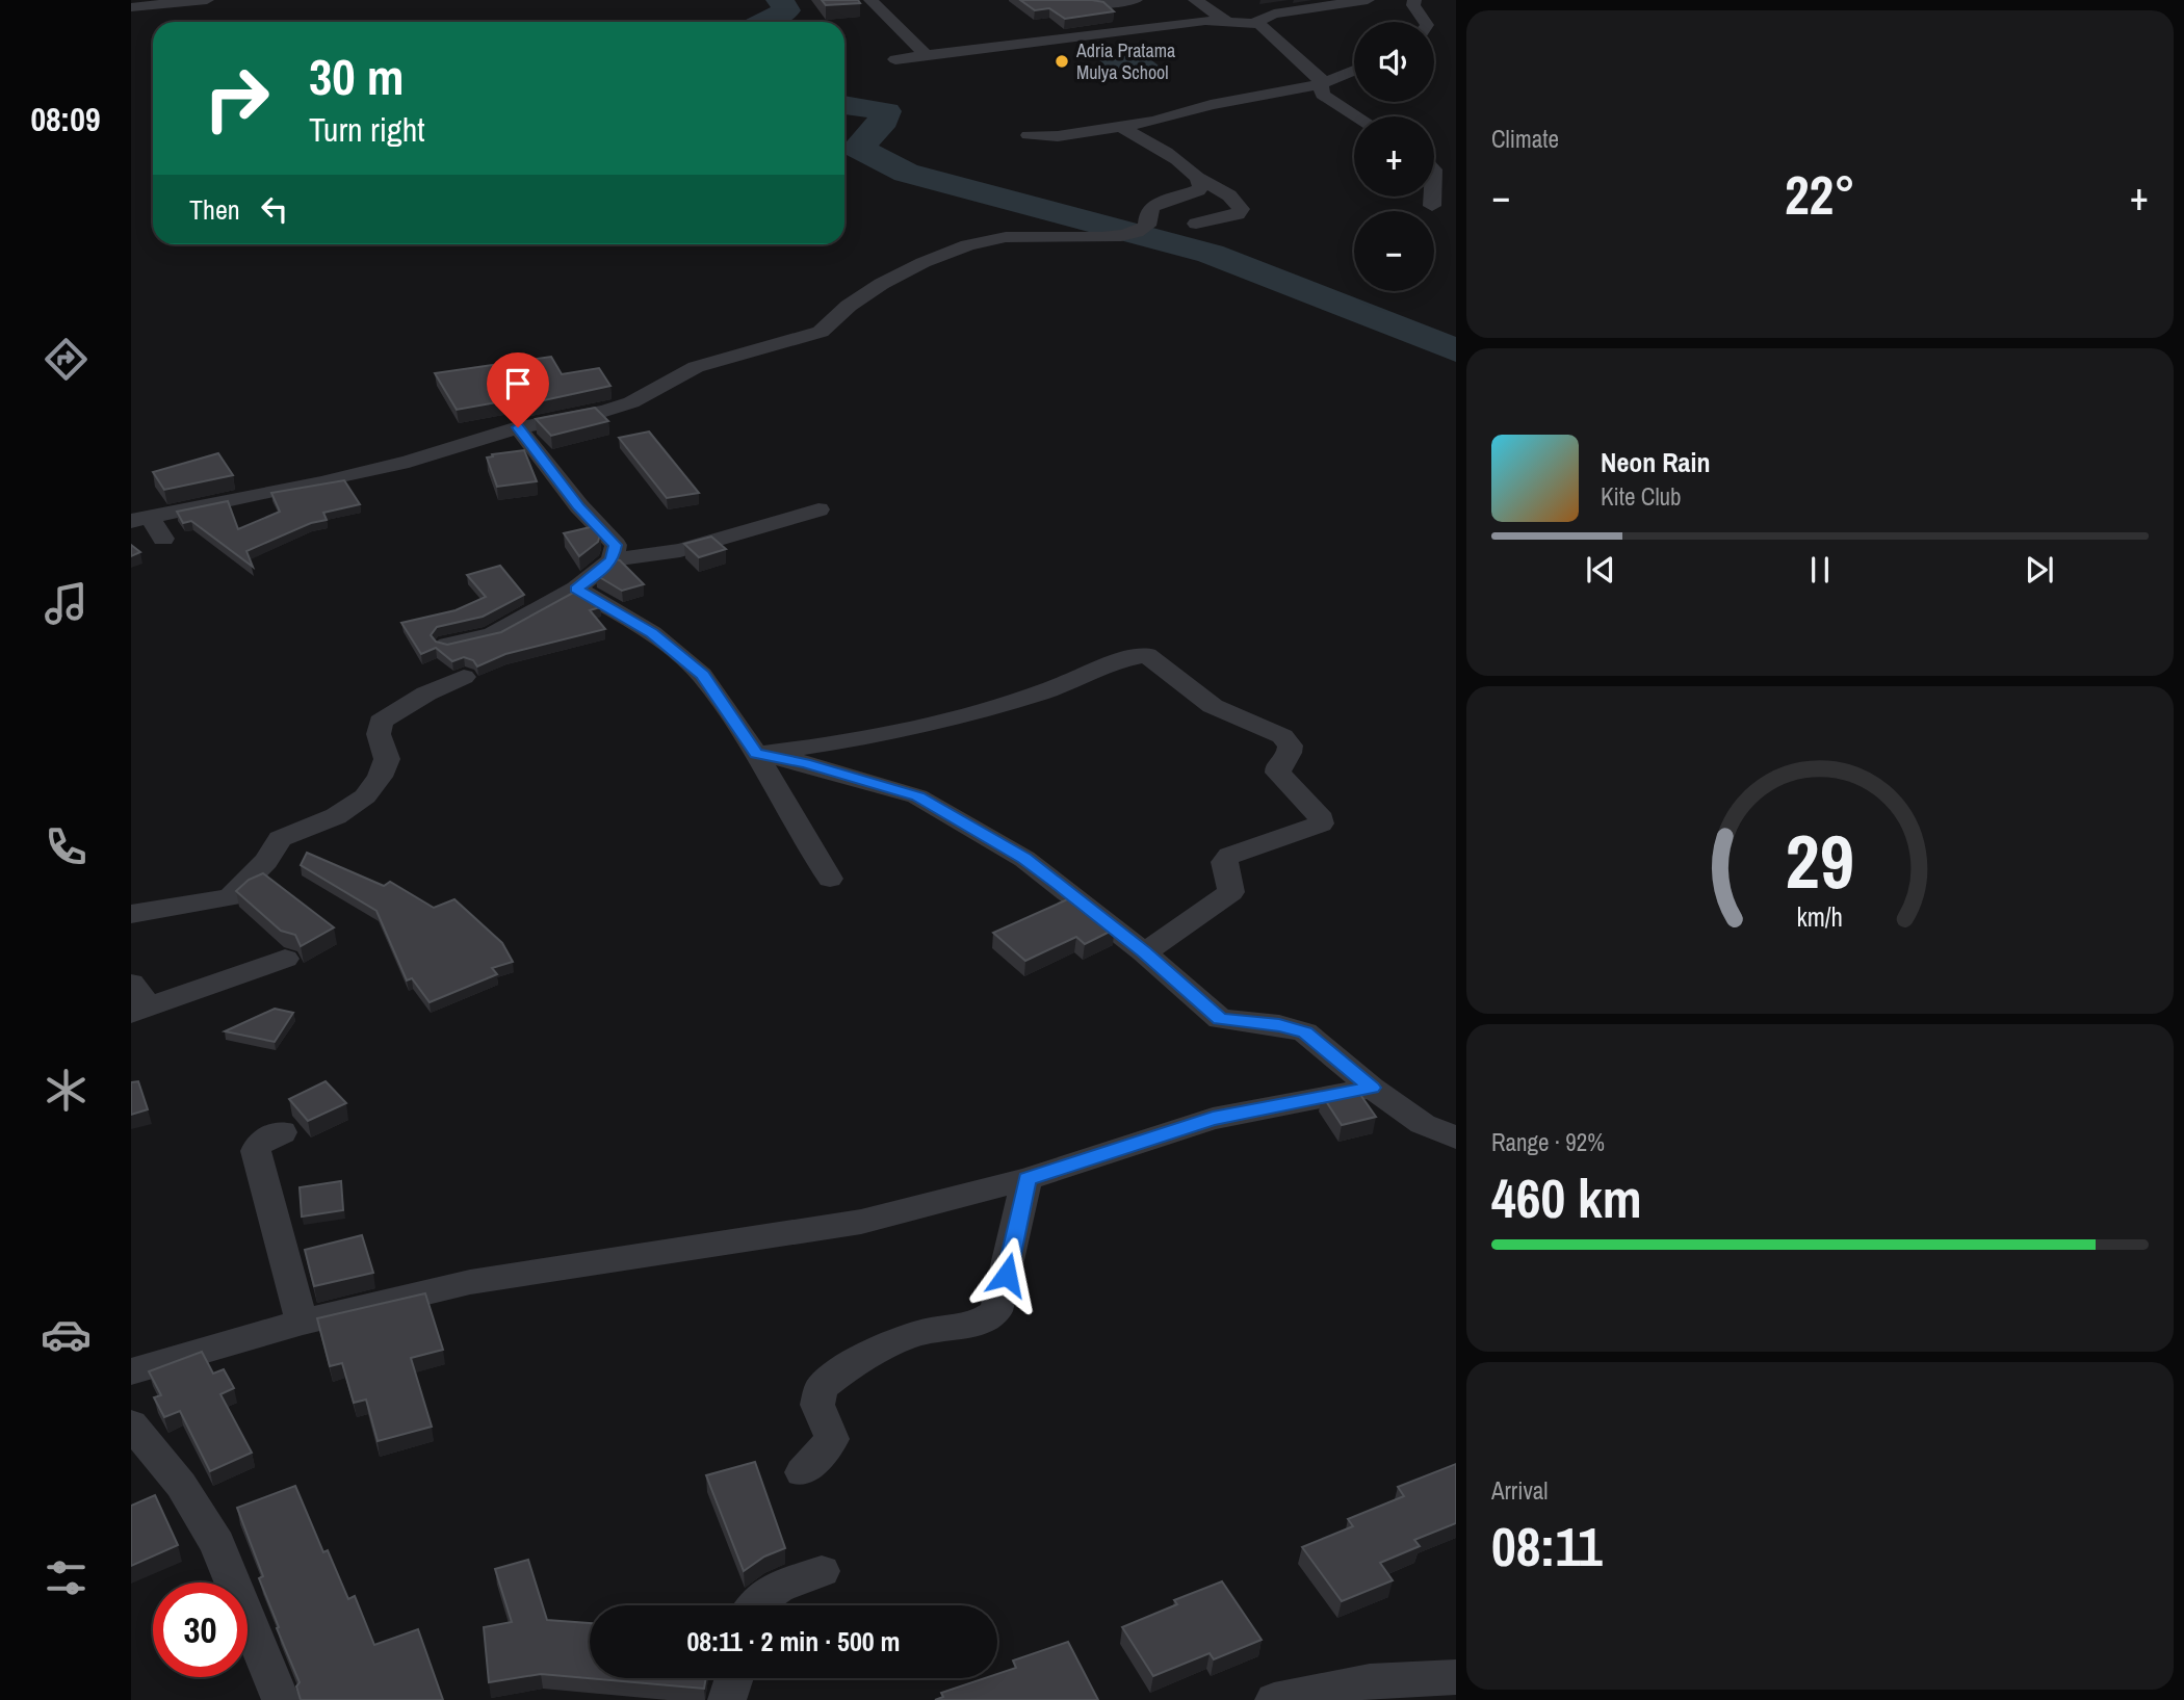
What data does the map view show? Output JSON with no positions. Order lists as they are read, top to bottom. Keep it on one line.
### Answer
{"places":["Adria Pratama Mulya School"],"page":{"tabs":"08:09","tile":["Climate",["Range · 92%","460 km"],["Arrival","08:11"]],"map_buttons":["+","−"],"turn":["30 m","Turn right"],"heat":["−","22°","+"],"then":"Then","song":["Neon Rain","Kite Club"],"limit":"30","trip":"08:11 · 2 min · 500 m","gauge":["29","km/h"]}}
